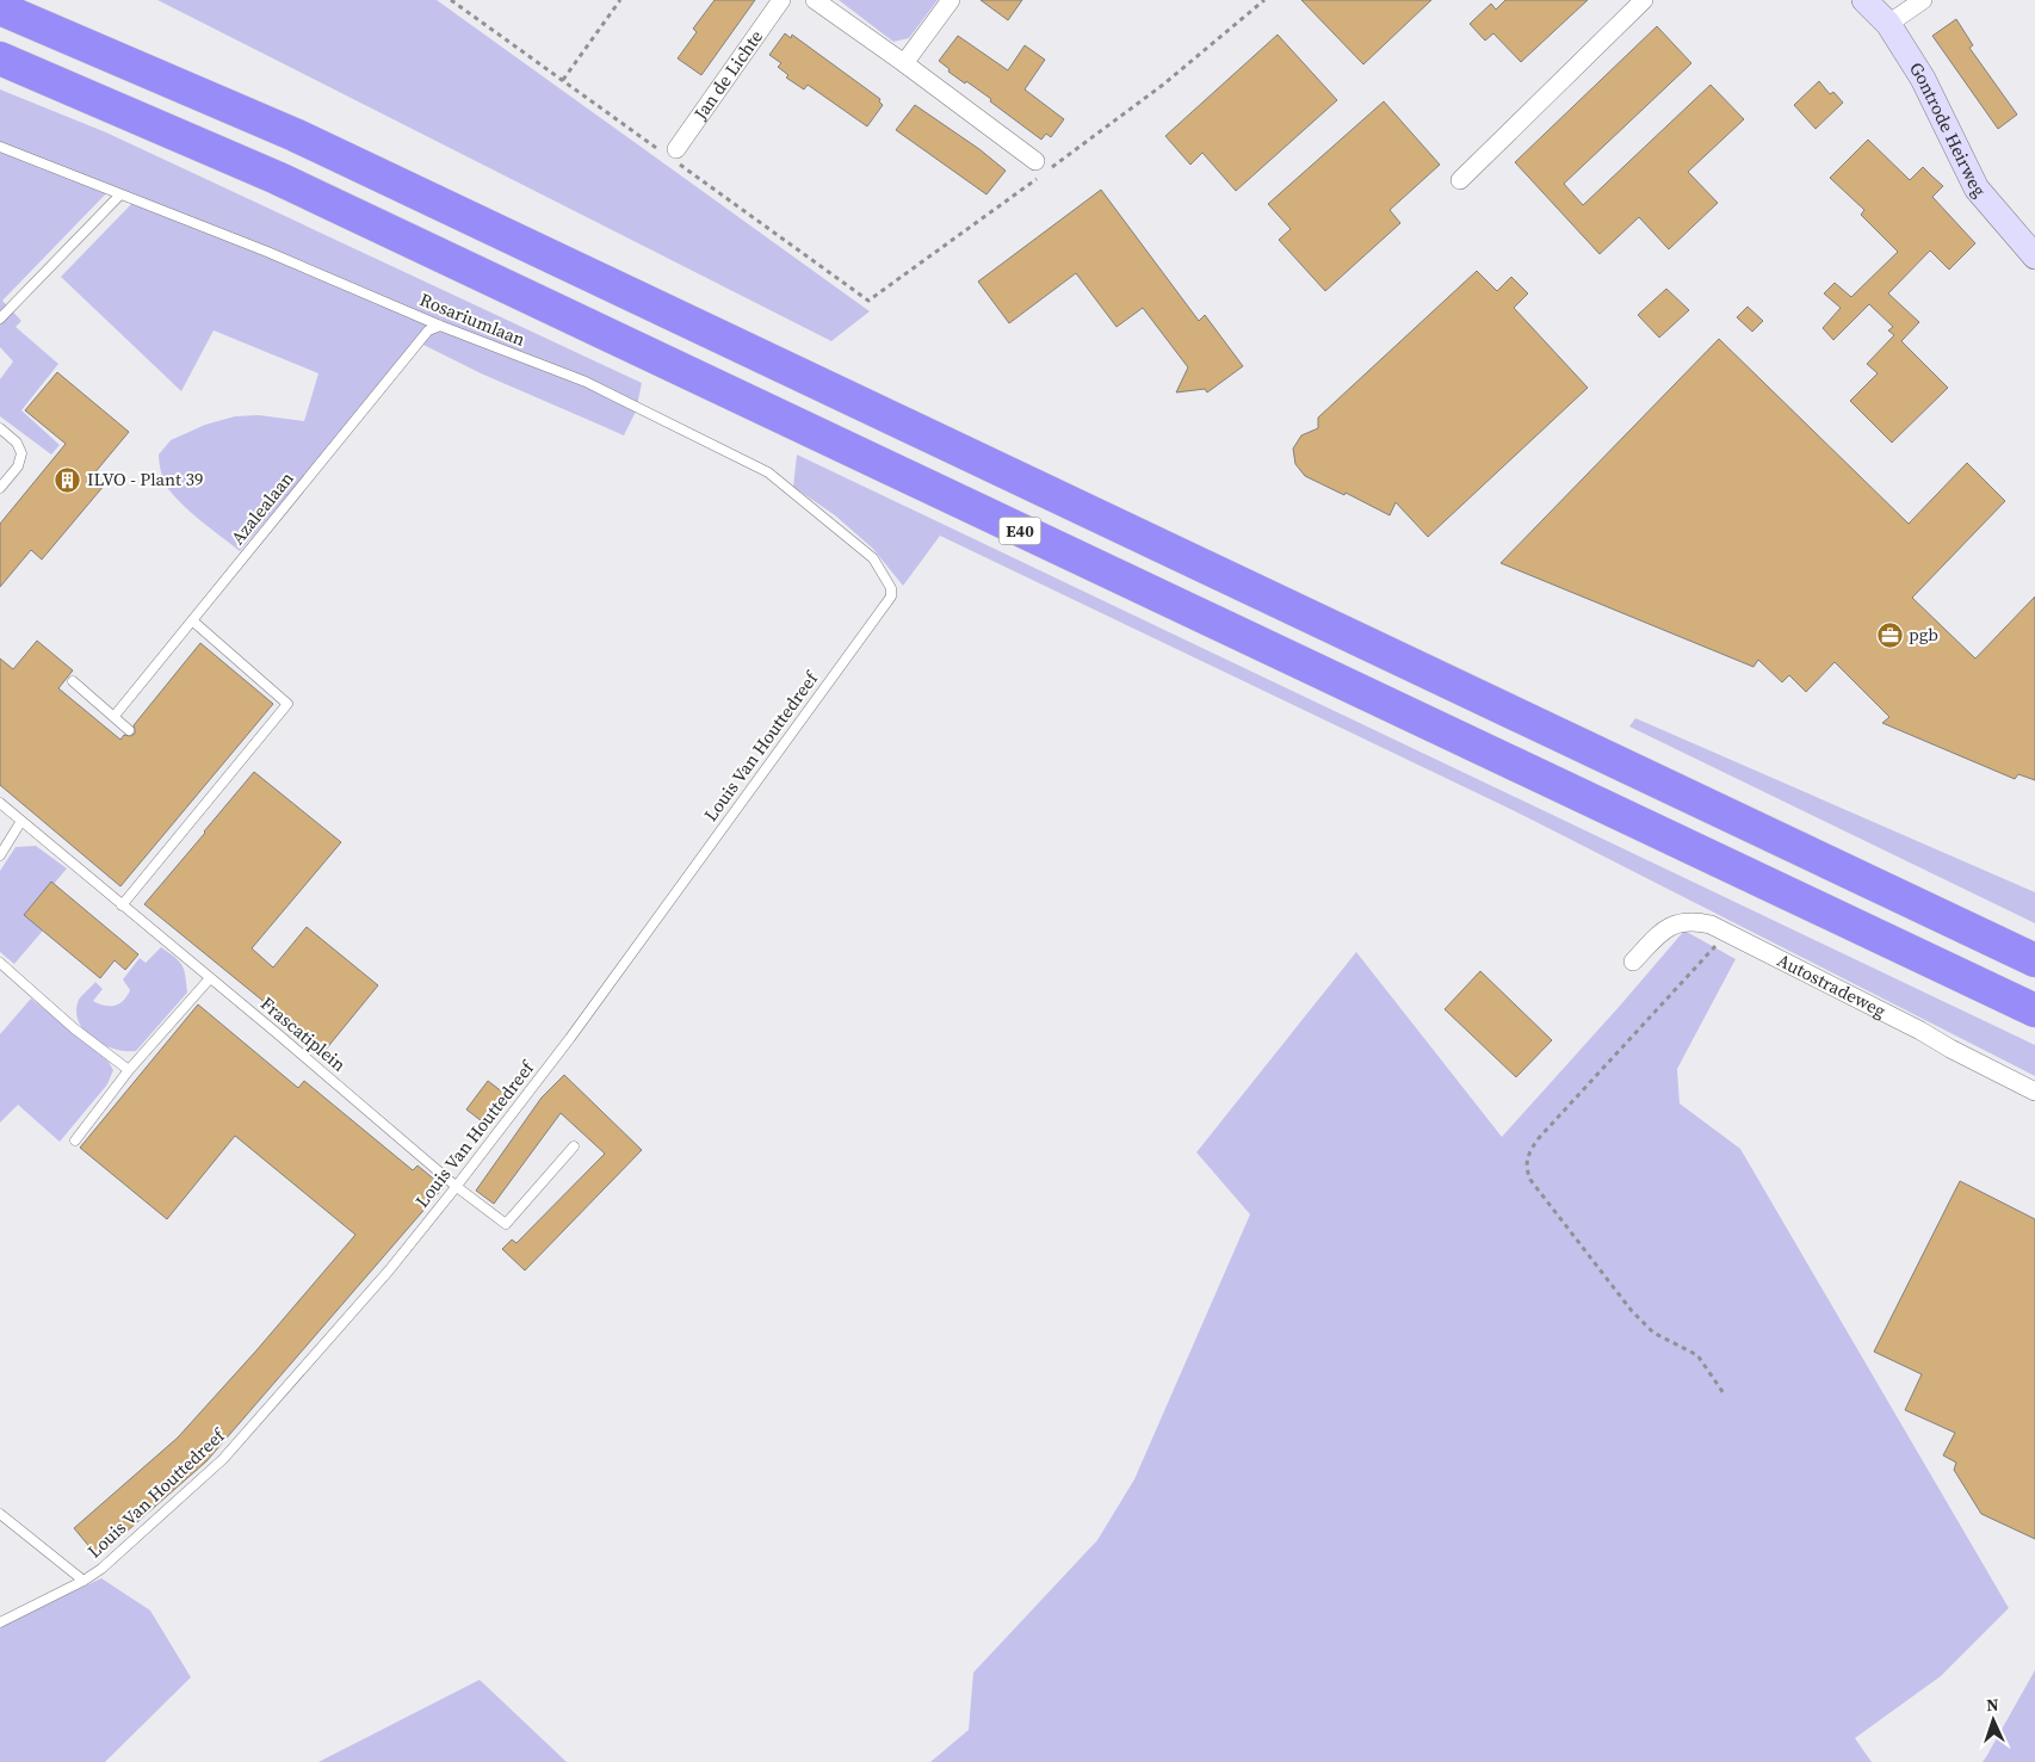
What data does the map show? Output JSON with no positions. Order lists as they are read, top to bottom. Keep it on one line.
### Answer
{"streets":{"highway":["E40"],"street":["Jan de Lichte","Gontrode Heirweg","Autostradeweg"],"lane":["Rosariumlaan","Azalealaan","Louis Van Houttedreef","Frascatiplein"]},"crossings":[["Rosariumlaan","Azalealaan"],["Rosariumlaan","Louis Van Houttedreef"],["Louis Van Houttedreef","Frascatiplein"]],"places":{"building":["ILVO - Plant 39"],"office":["pgb"]},"north":"top"}
